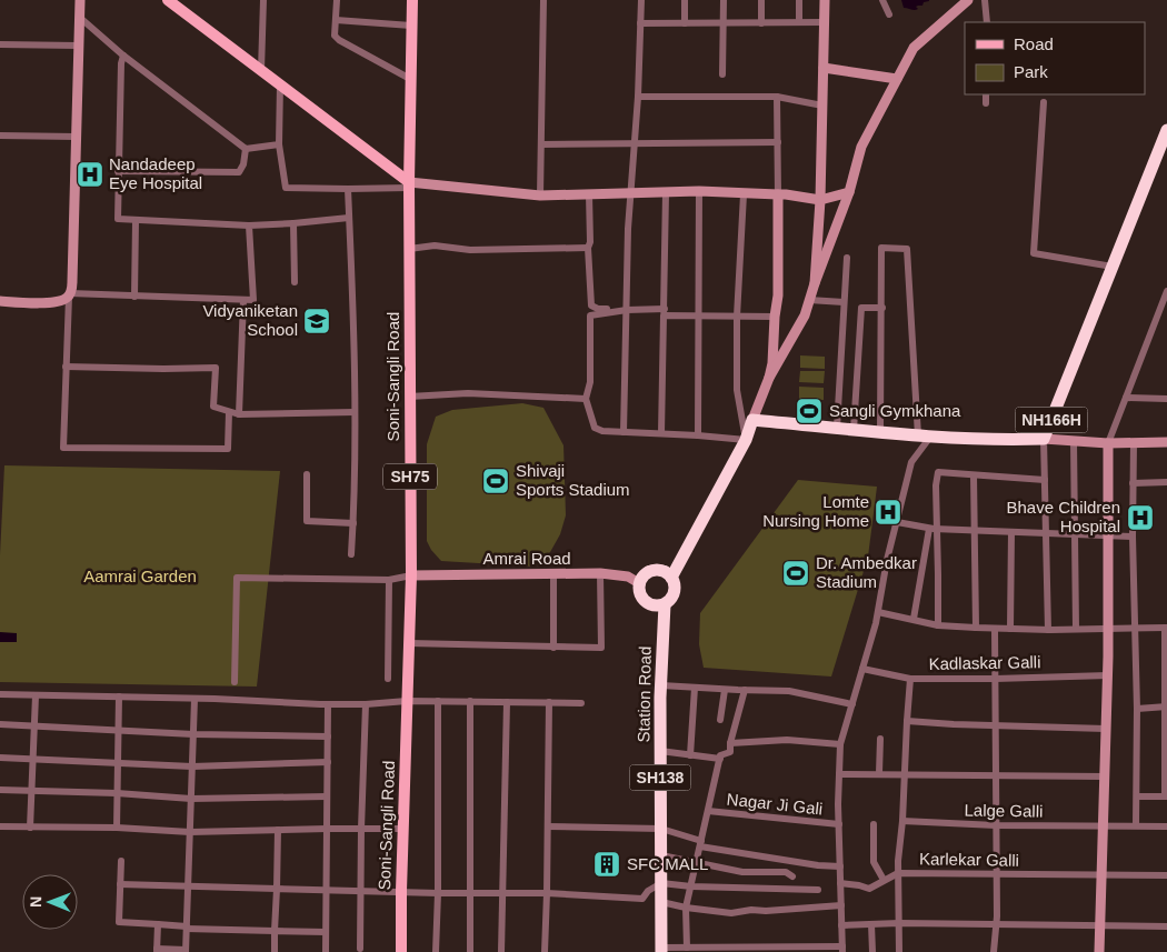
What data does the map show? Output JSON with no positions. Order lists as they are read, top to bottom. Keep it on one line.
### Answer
{"streets":{"highway":["NH166H","Station Road","SH138"],"main road":["Soni-Sangli Road","SH75","Amrai Road"],"street":["Kadlaskar Galli","Nagar Ji Gali","Lalge Galli","Karlekar Galli"]},"crossings":[["Soni-Sangli Road","Amrai Road"],["Amrai Road","Station Road"]],"parks":["Aamrai Garden"],"places":{"hospital":["Nandadeep Eye Hospital","Lomte Nursing Home","Bhave Children Hospital"],"school or university":["Vidyaniketan School"],"sports":["Sangli Gymkhana","Shivaji Sports Stadium","Dr. Ambedkar Stadium"],"building":["SFC MALL"]},"legend":["Road","Park"],"north":"left"}
